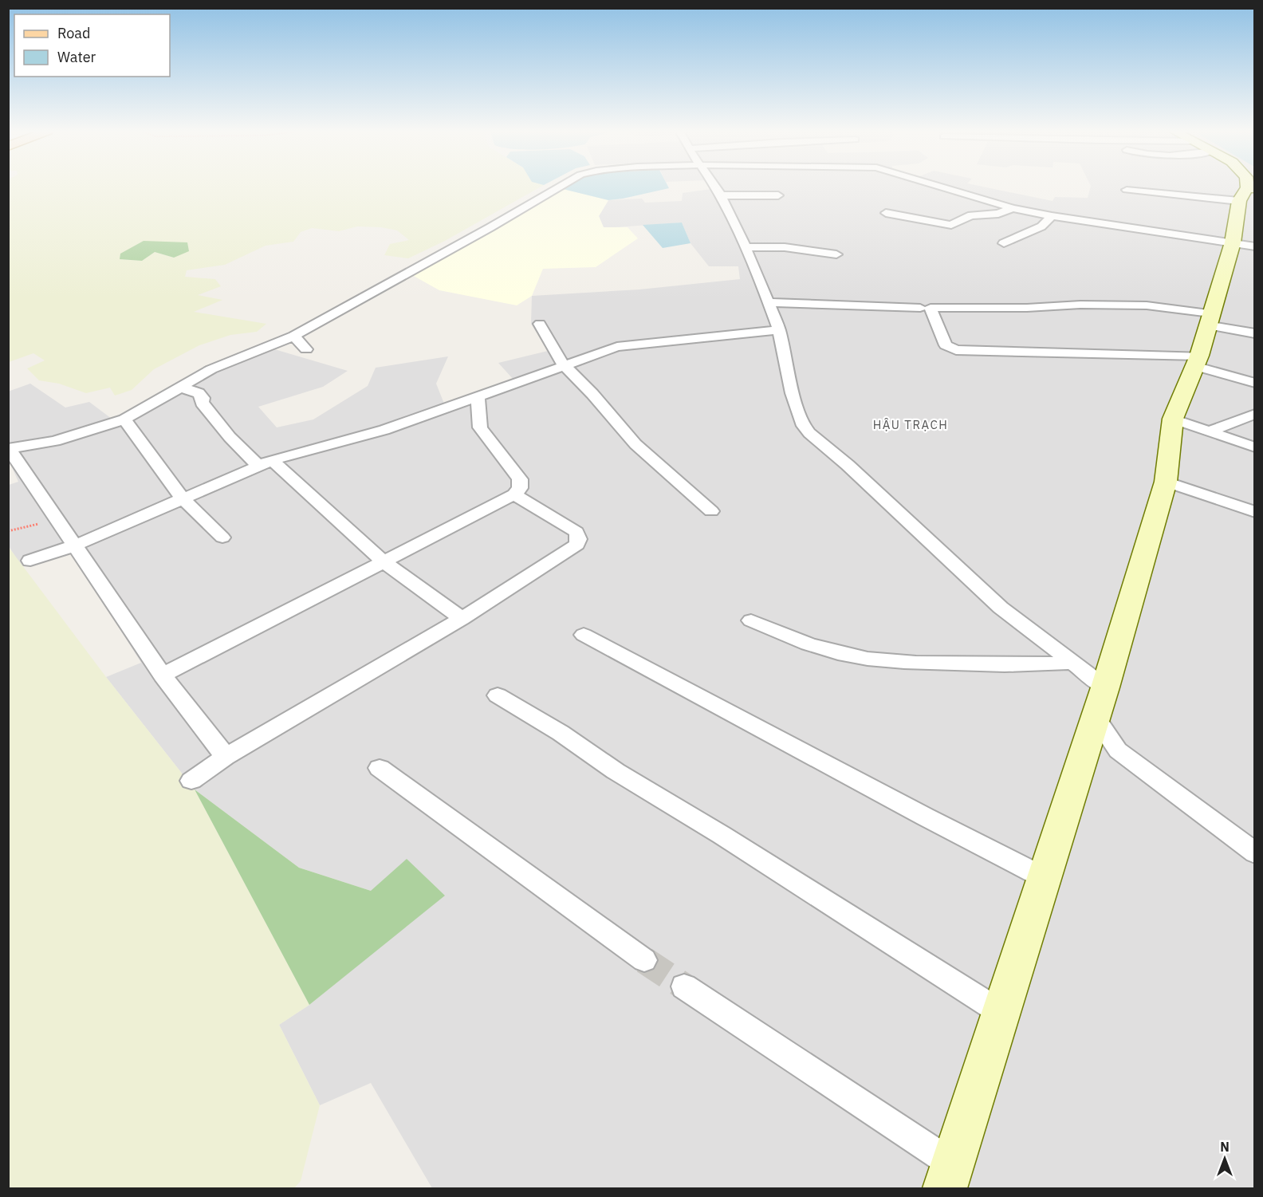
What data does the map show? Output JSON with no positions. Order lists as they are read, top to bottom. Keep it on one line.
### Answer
{"districts":["HẬU TRẠCH"],"legend":["Road","Water"],"north":"top"}
